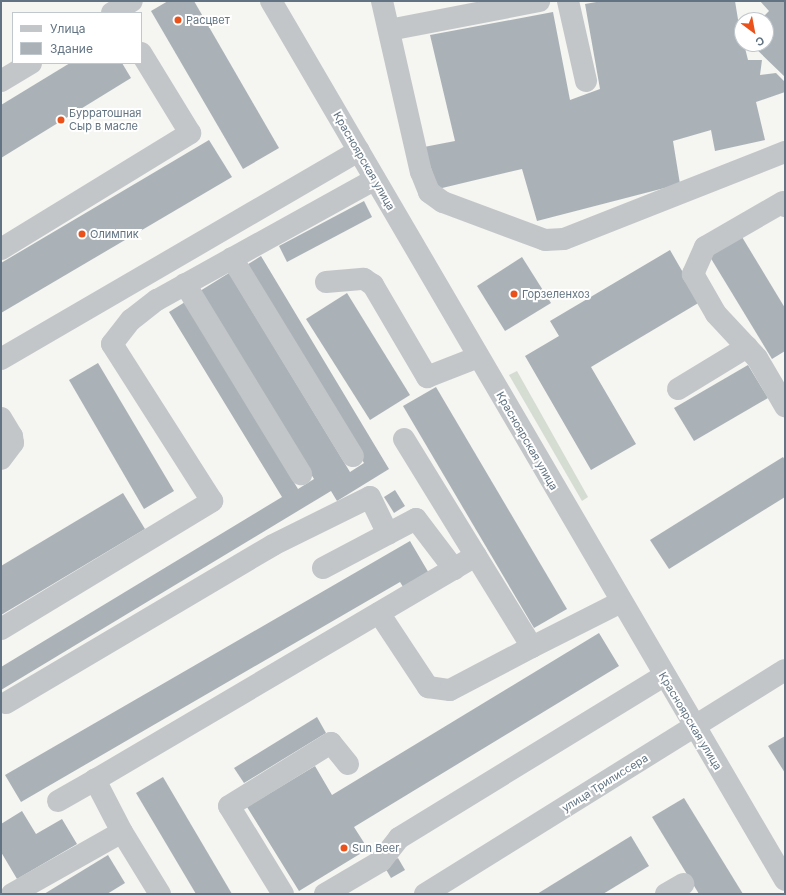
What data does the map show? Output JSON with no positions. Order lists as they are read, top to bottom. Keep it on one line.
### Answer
{"streets":{"street":["Красноярская улица","улица Трилиссера"]},"crossings":[["Красноярская улица","улица Трилиссера"]],"places":["Расцвет","Бурратошная Сыр в масле","Олимпик","Горзеленхоз","Sun Beer"],"legend":["Улица","Здание"],"north":"bottom right"}
